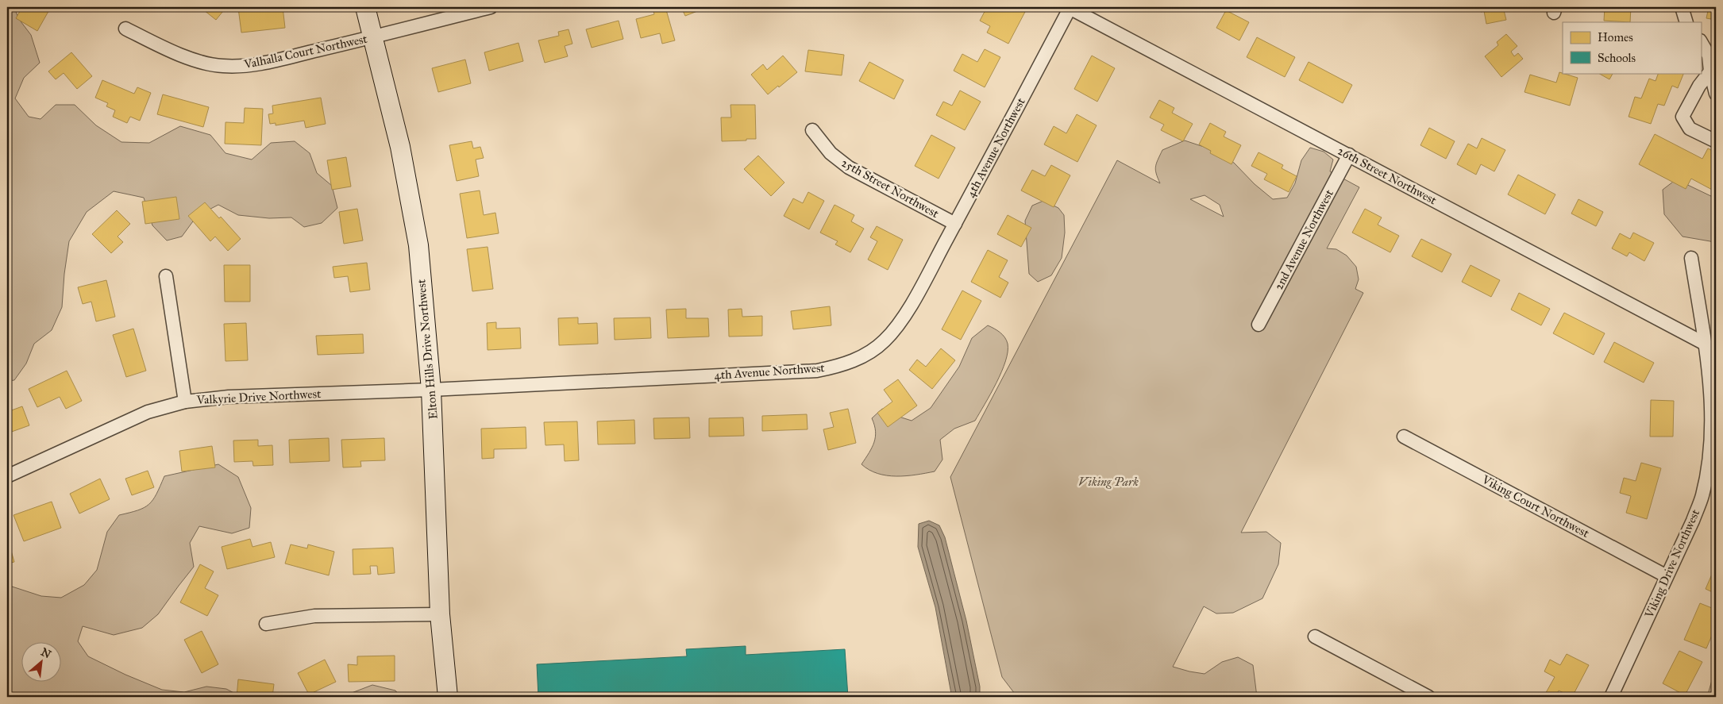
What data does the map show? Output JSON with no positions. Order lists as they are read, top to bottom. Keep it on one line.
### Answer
{"streets":{"main road":["Elton Hills Drive Northwest"],"street":["Valhalla Court Northwest","4th Avenue Northwest","26th Street Northwest","25th Street Northwest","2nd Avenue Northwest","Valkyrie Drive Northwest","Viking Court Northwest","Viking Drive Northwest"]},"crossings":[["Valhalla Court Northwest","Elton Hills Drive Northwest"],["4th Avenue Northwest","26th Street Northwest"],["4th Avenue Northwest","25th Street Northwest"],["4th Avenue Northwest","Elton Hills Drive Northwest"],["4th Avenue Northwest","Valkyrie Drive Northwest"],["26th Street Northwest","2nd Avenue Northwest"],["26th Street Northwest","Viking Drive Northwest"],["Elton Hills Drive Northwest","Valkyrie Drive Northwest"],["Viking Court Northwest","Viking Drive Northwest"]],"parks":["Viking Park"],"legend":["Homes","Schools"],"north":"top right"}
